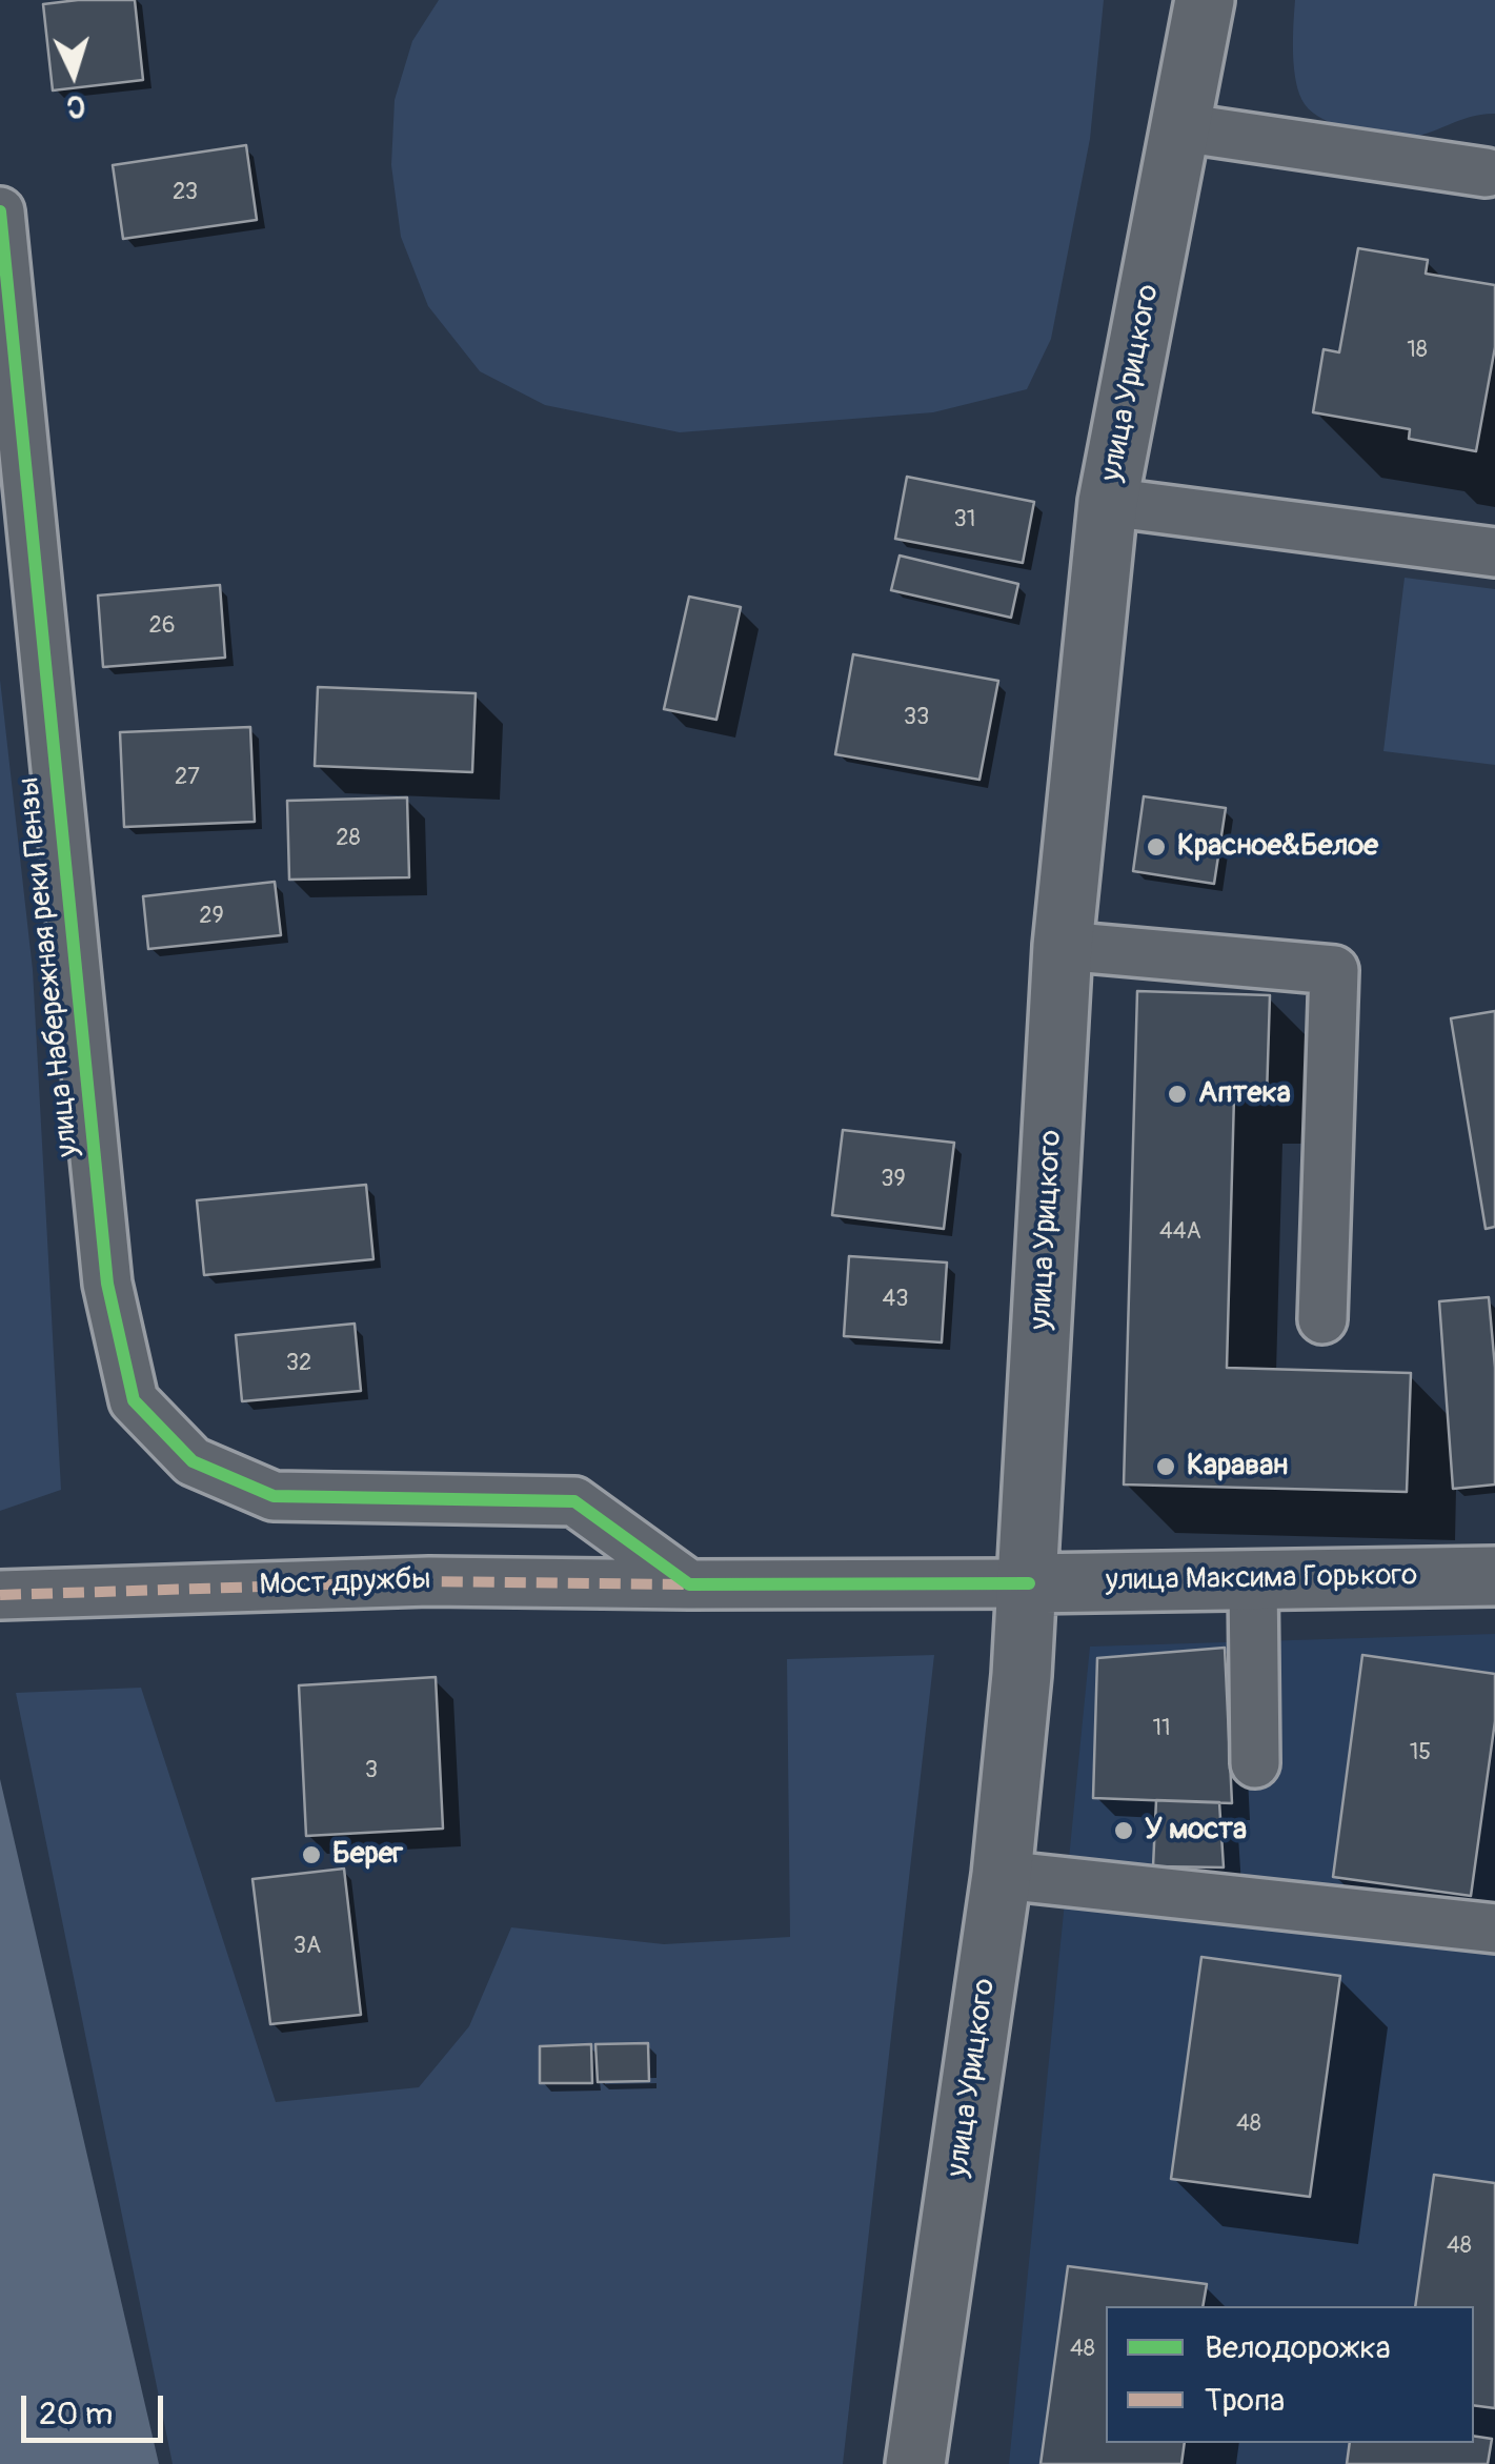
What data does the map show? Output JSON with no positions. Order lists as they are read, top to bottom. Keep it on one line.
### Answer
{"streets":{"main road":["улица Урицкого","улица Максима Горького"],"street":["улица Набережная реки Пензы","Мост дружбы"]},"crossings":[["улица Урицкого","улица Максима Горького"],["улица Урицкого","Мост дружбы"],["улица Набережная реки Пензы","Мост дружбы"],["улица Максима Горького","Мост дружбы"]],"places":["Красное&Белое","Аптека","Караван","У моста","Берег"],"house_numbers":["23","18","31","26","33","27","28","29","39","44А","43","32","11","15","3","3А","48","48","48"],"legend":["Велодорожка","Тропа"],"scale_bar":"20 m","north":"bottom"}
